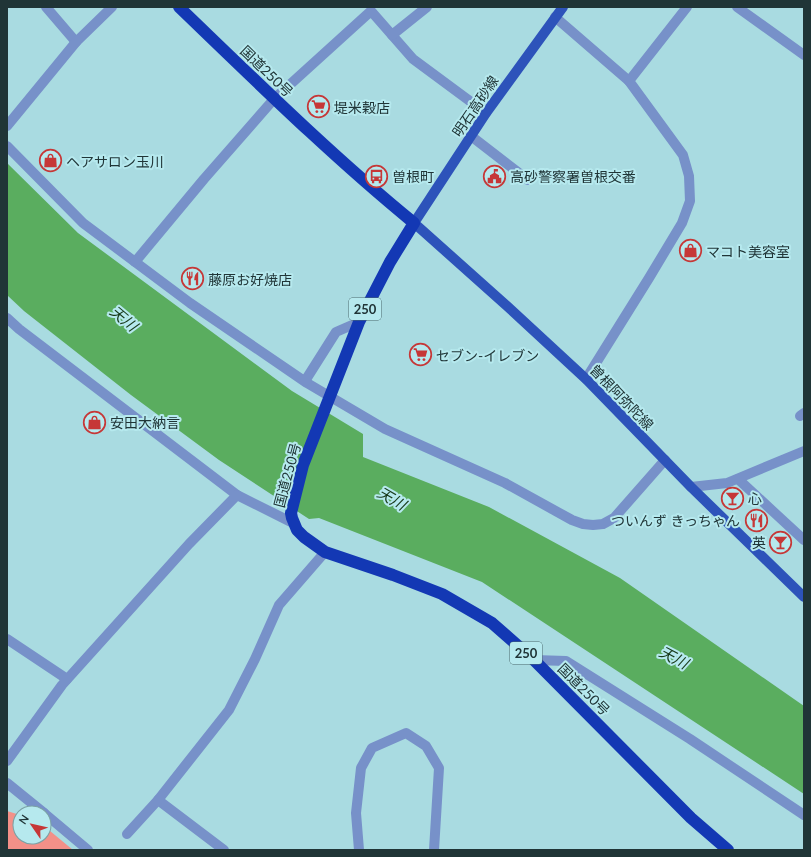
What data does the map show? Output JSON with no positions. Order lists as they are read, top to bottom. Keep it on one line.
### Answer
{"streets":{"highway":["国道250号","250"],"main road":["明石高砂線","曽根阿弥陀線"]},"crossings":[["国道250号","明石高砂線"],["国道250号","曽根阿弥陀線"],["明石高砂線","曽根阿弥陀線"]],"water":["天川"],"places":{"supermarket":["堤米穀店","セブン-イレブン"],"shop":["ヘアサロン玉川","マコト美容室","安田大納言"],"bus stop":["曽根町"],"public building":["高砂警察署曽根交番"],"restaurant":["藤原お好焼店","ついんず きっちゃん"],"bar":["心","英"]},"north":"top left"}
